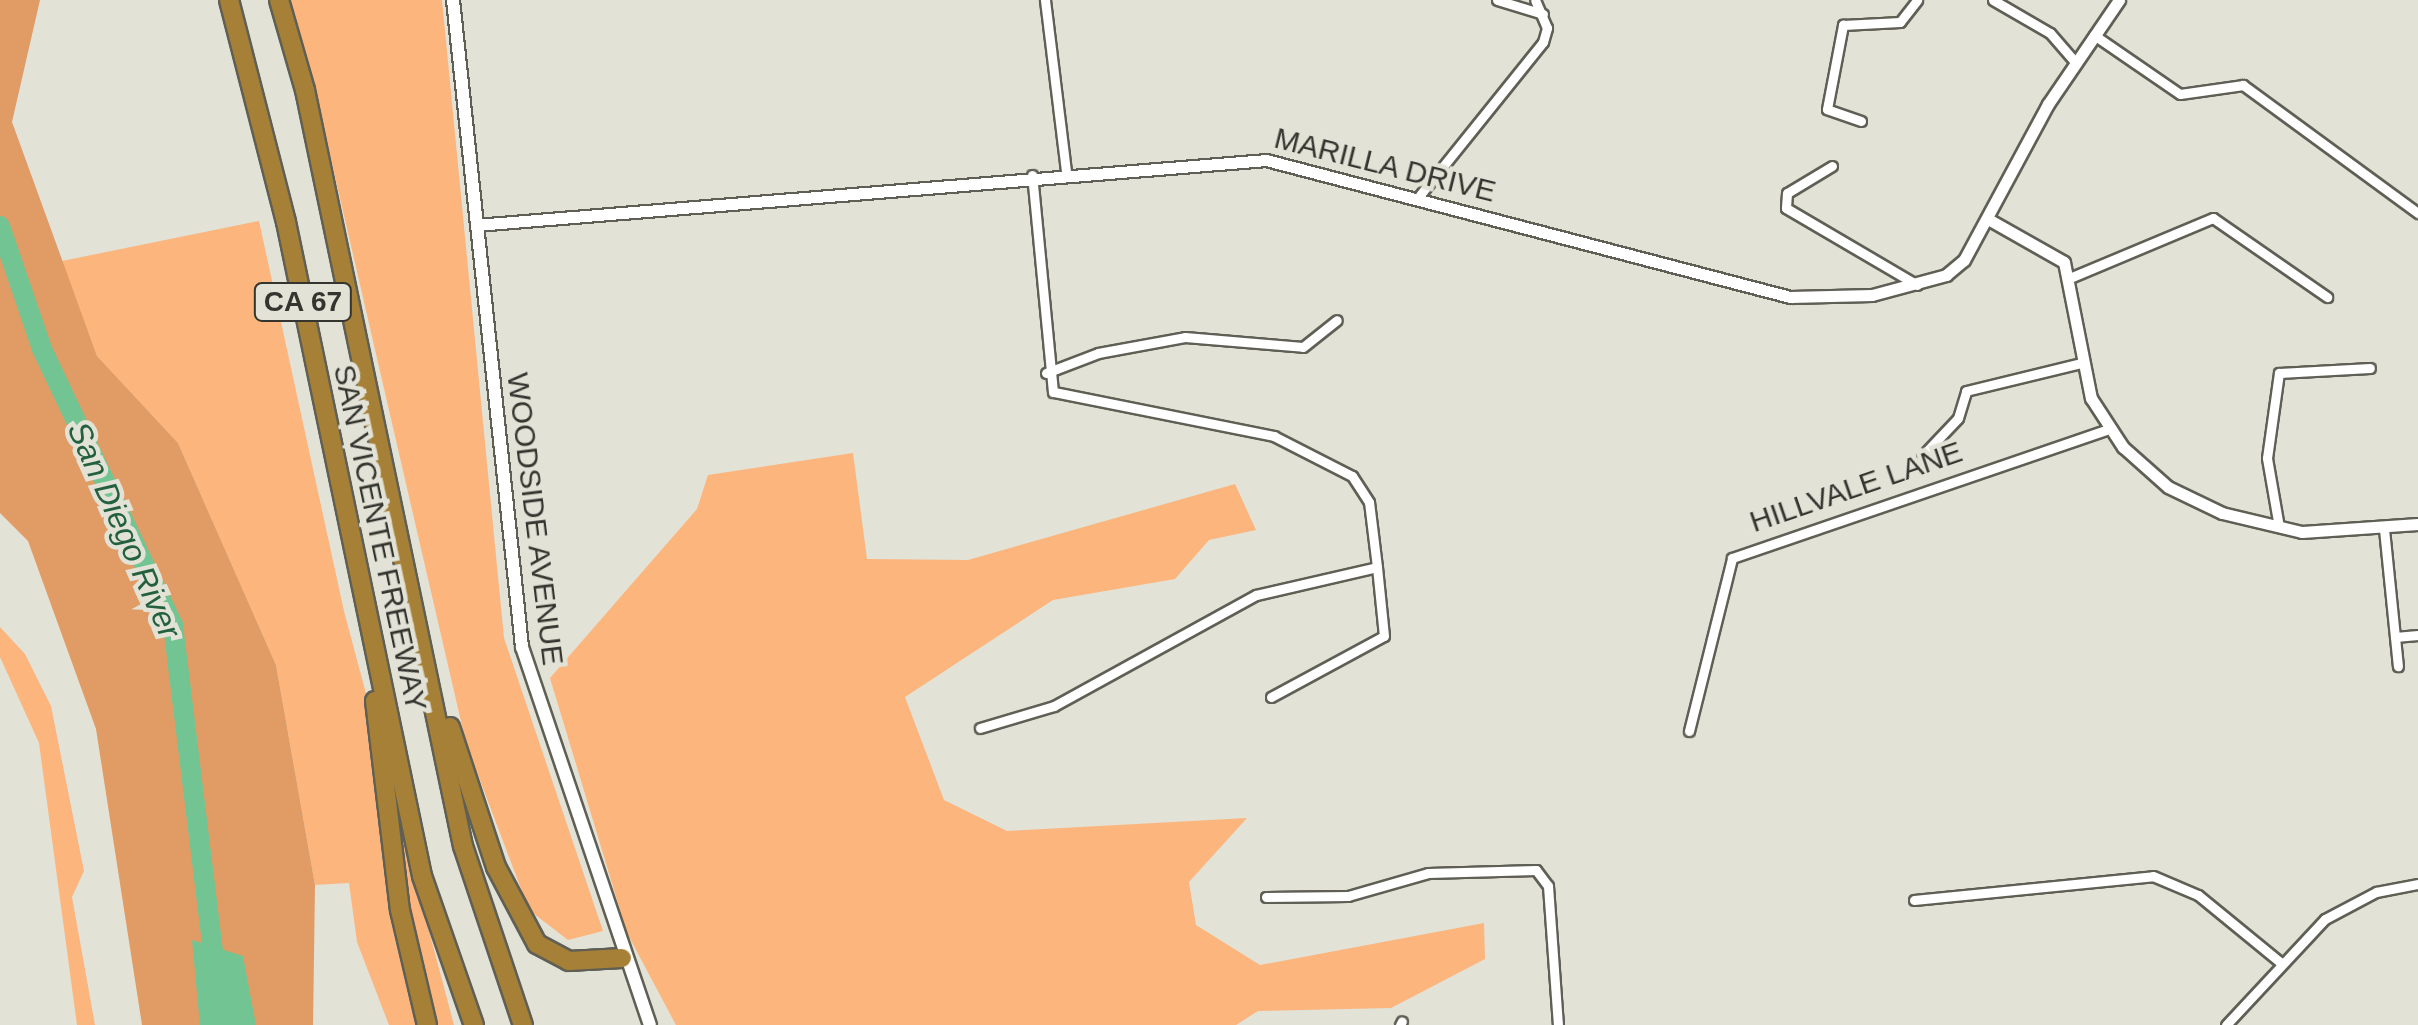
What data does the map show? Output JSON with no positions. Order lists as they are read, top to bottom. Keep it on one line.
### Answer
{"streets":{"highway":["CA 67","SAN VICENTE FREEWAY"],"main road":["WOODSIDE AVENUE"],"street":["MARILLA DRIVE","HILLVALE LANE"]},"crossings":[["MARILLA DRIVE","WOODSIDE AVENUE"]],"water":["San Diego River"]}
